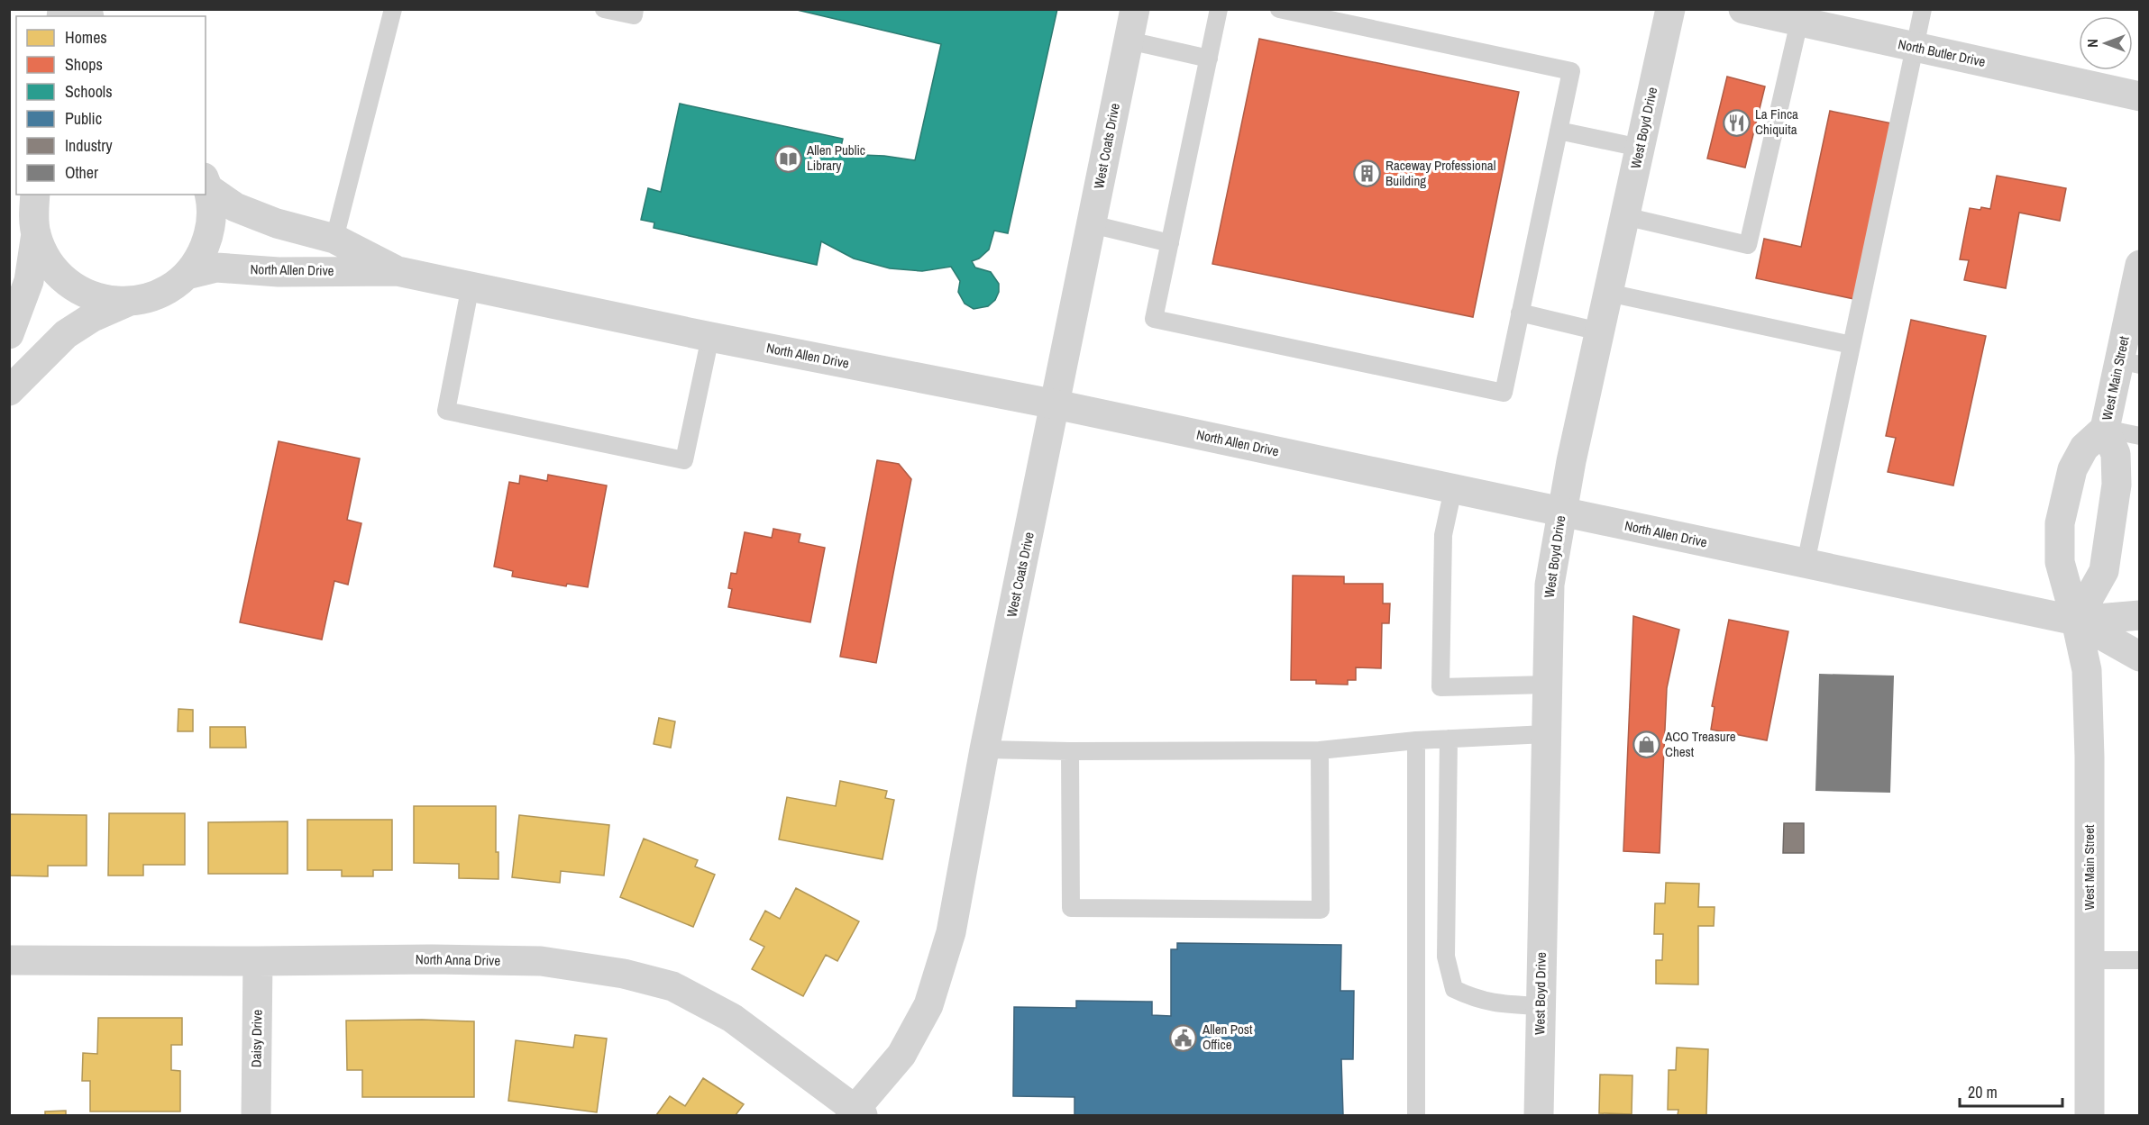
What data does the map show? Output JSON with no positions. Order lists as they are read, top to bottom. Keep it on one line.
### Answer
{"streets":{"street":["North Butler Drive","West Boyd Drive","West Coats Drive","North Allen Drive","West Main Street","North Anna Drive","Daisy Drive"]},"crossings":[["West Boyd Drive","North Allen Drive"],["West Coats Drive","North Allen Drive"],["West Coats Drive","North Anna Drive"],["North Allen Drive","West Main Street"],["North Anna Drive","Daisy Drive"]],"places":{"restaurant":["La Finca Chiquita"],"library":["Allen Public Library"],"building":["Raceway Professional Building"],"shop":["ACO Treasure Chest"],"public building":["Allen Post Office"]},"legend":["Homes","Shops","Schools","Public","Industry","Other"],"scale_bar":"20 m","north":"left"}
